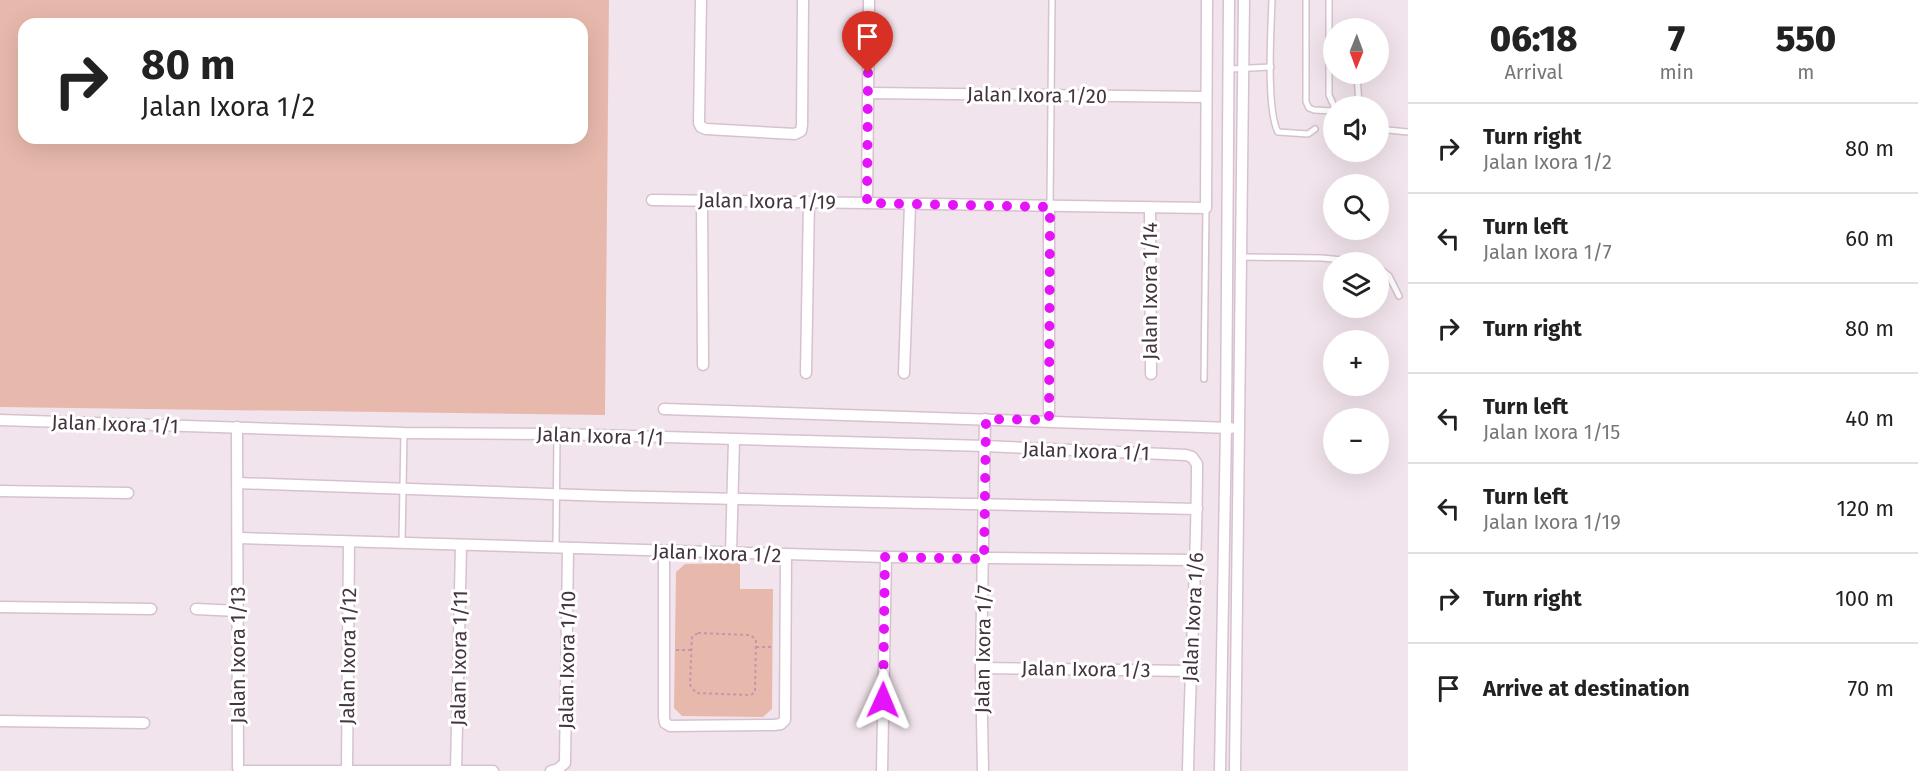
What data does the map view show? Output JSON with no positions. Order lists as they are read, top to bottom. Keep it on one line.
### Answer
{"streets":{"street":["Jalan Ixora 1/20","Jalan Ixora 1/19","Jalan Ixora 1/14","Jalan Ixora 1/1","Jalan Ixora 1/2","Jalan Ixora 1/6","Jalan Ixora 1/7","Jalan Ixora 1/13","Jalan Ixora 1/12","Jalan Ixora 1/11","Jalan Ixora 1/10","Jalan Ixora 1/3"]},"crossings":[["Jalan Ixora 1/19","Jalan Ixora 1/14"],["Jalan Ixora 1/1","Jalan Ixora 1/6"],["Jalan Ixora 1/1","Jalan Ixora 1/7"],["Jalan Ixora 1/1","Jalan Ixora 1/13"],["Jalan Ixora 1/2","Jalan Ixora 1/6"],["Jalan Ixora 1/2","Jalan Ixora 1/7"],["Jalan Ixora 1/2","Jalan Ixora 1/13"],["Jalan Ixora 1/2","Jalan Ixora 1/12"],["Jalan Ixora 1/2","Jalan Ixora 1/11"],["Jalan Ixora 1/2","Jalan Ixora 1/10"],["Jalan Ixora 1/6","Jalan Ixora 1/3"],["Jalan Ixora 1/7","Jalan Ixora 1/3"]],"north":"bottom","page":{"eta":["06:18","Arrival","7","min","550","m"],"map_buttons":["+","−"],"turn":["80 m","Jalan Ixora 1/2"],"list":[{"name":"Turn right","note":"Jalan Ixora 1/2","value":"80 m"},{"name":"Turn left","note":"Jalan Ixora 1/7","value":"60 m"},{"name":"Turn right","value":"80 m"},{"name":"Turn left","note":"Jalan Ixora 1/15","value":"40 m"},{"name":"Turn left","note":"Jalan Ixora 1/19","value":"120 m"},{"name":"Turn right","value":"100 m"},{"name":"Arrive at destination","value":"70 m"}]}}
